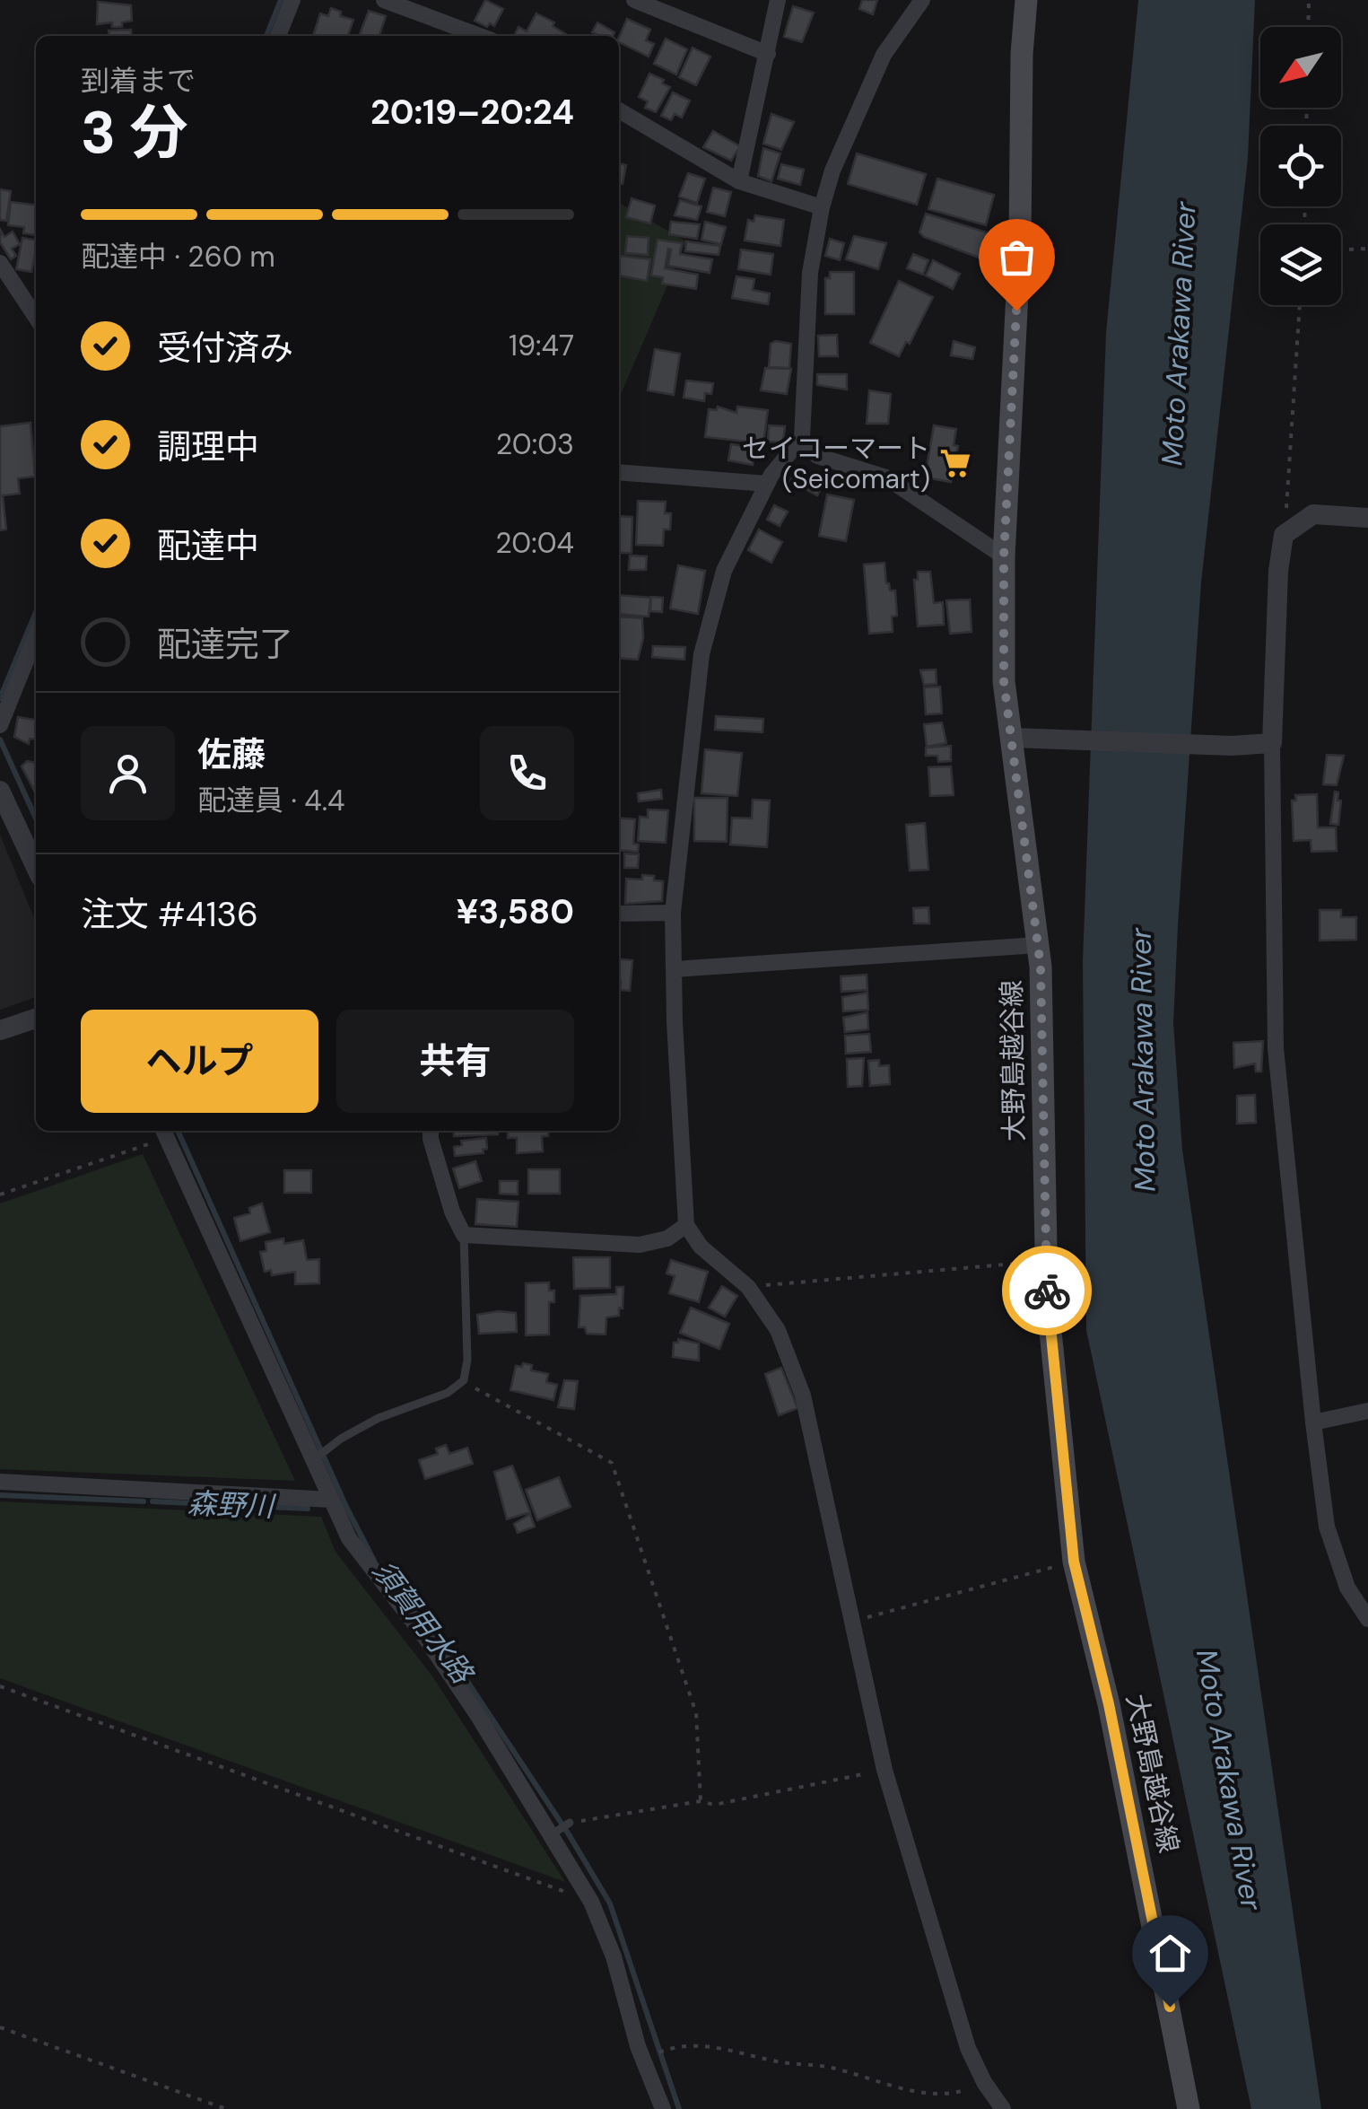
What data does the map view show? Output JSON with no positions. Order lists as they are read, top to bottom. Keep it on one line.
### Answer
{"streets":{"main road":["大野島越谷線"]},"water":["Moto Arakawa River","森野川","須賀用水路"],"places":{"supermarket":["セイコーマート (Seicomart)"]},"north":"bottom left","page":{"heading":["3 分","到着まで","20:19–20:24"],"panel":["佐藤","配達員 · 4.4","注文 #4136","¥3,580"],"bar":"配達中 · 260 m","list":[["受付済み","19:47"],["調理中","20:03"],["配達中","20:04"],"配達完了"],"buttons":["ヘルプ","共有"]}}
